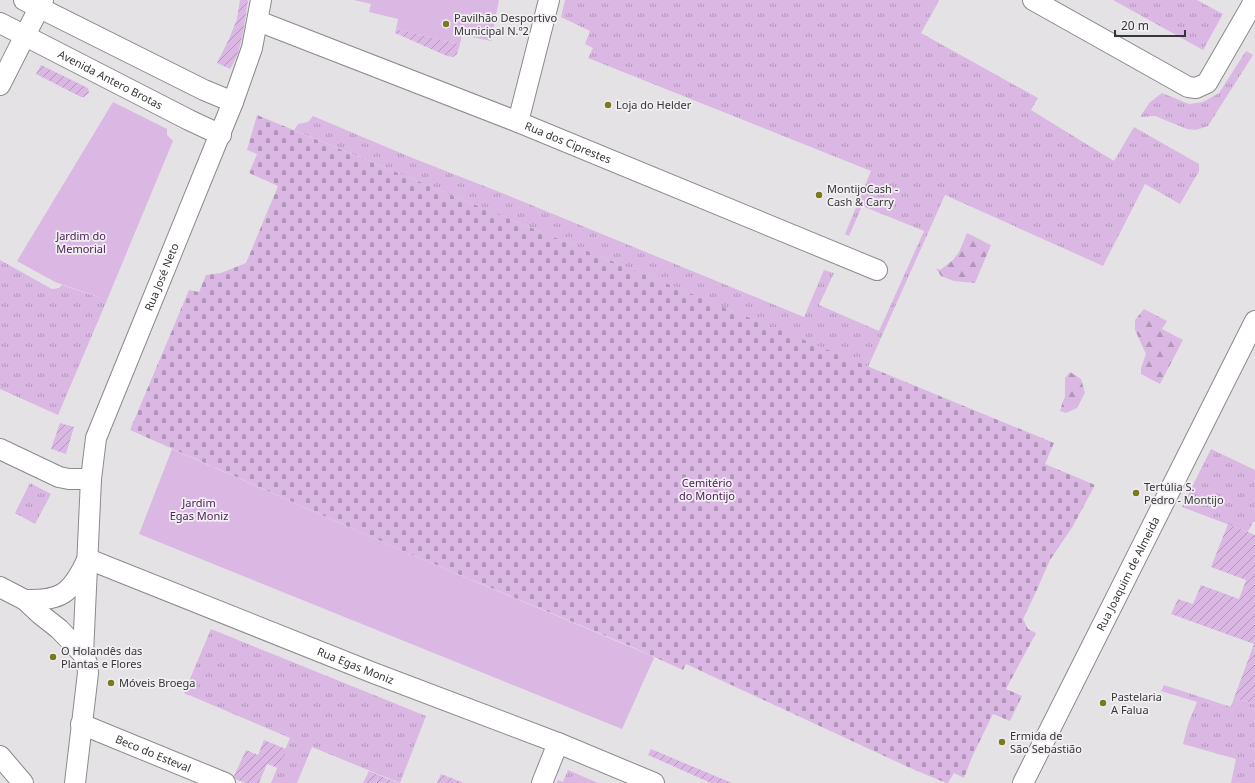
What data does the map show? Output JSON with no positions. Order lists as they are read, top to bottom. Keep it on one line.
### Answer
{"streets":{"street":["Avenida Antero Brotas","Rua dos Ciprestes","Rua José Neto","Rua Joaquim de Almeida","Rua Egas Moniz","Beco do Esteval"]},"crossings":[["Avenida Antero Brotas","Rua José Neto"],["Rua dos Ciprestes","Rua José Neto"],["Rua José Neto","Rua Egas Moniz"]],"parks":["Jardim do Memorial","Cemitério do Montijo","Jardim Egas Moniz"],"places":["Pavilhão Desportivo Municipal N.º2","Loja do Helder","MontijoCash - Cash & Carry","Tertúlia S. Pedro - Montijo","O Holandês das Plantas e Flores","Móveis Broega","Pastelaria A Falua","Ermida de São Sebastião"],"scale_bar":"20 m"}
